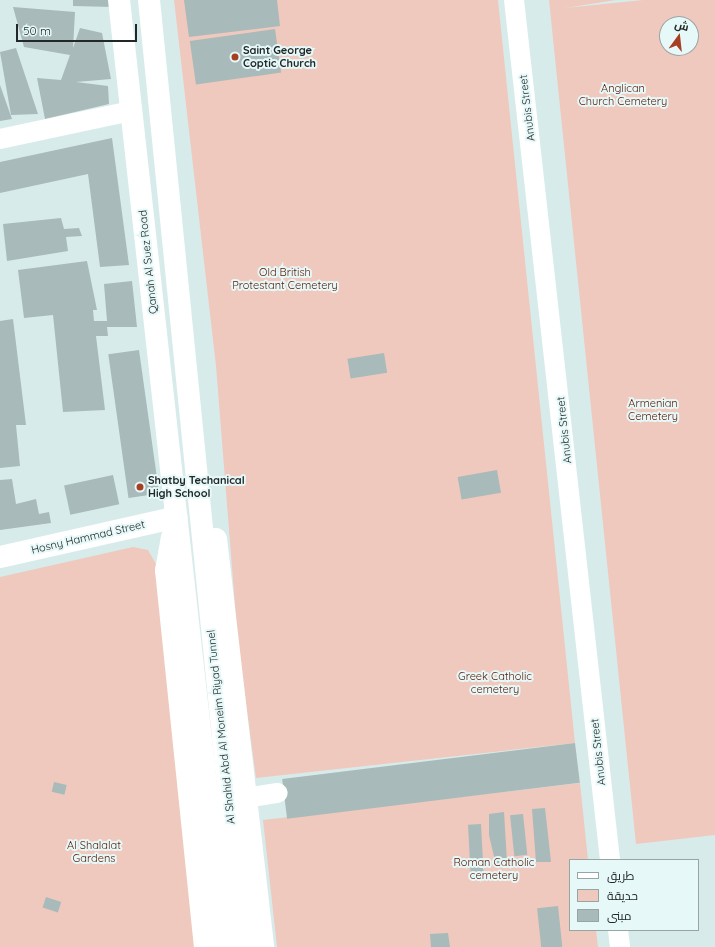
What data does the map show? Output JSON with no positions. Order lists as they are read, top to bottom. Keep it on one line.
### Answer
{"streets":{"main road":["Qanah Al Suez Road","Hosny Hammad Street","Al Shahid Abd Al Moneim Riyad Tunnel"],"street":["Anubis Street"]},"crossings":[["Qanah Al Suez Road","Hosny Hammad Street"],["Qanah Al Suez Road","Al Shahid Abd Al Moneim Riyad Tunnel"],["Hosny Hammad Street","Al Shahid Abd Al Moneim Riyad Tunnel"]],"parks":["Anglican Church Cemetery","Old British Protestant Cemetery","Armenian Cemetery","Greek Catholic cemetery","Al Shalalat Gardens","Roman Catholic cemetery"],"places":["Saint George Coptic Church","Shatby Techanical High School"],"legend":["طريق","حديقة","مبنى"],"scale_bar":"50 m","north":"top"}
